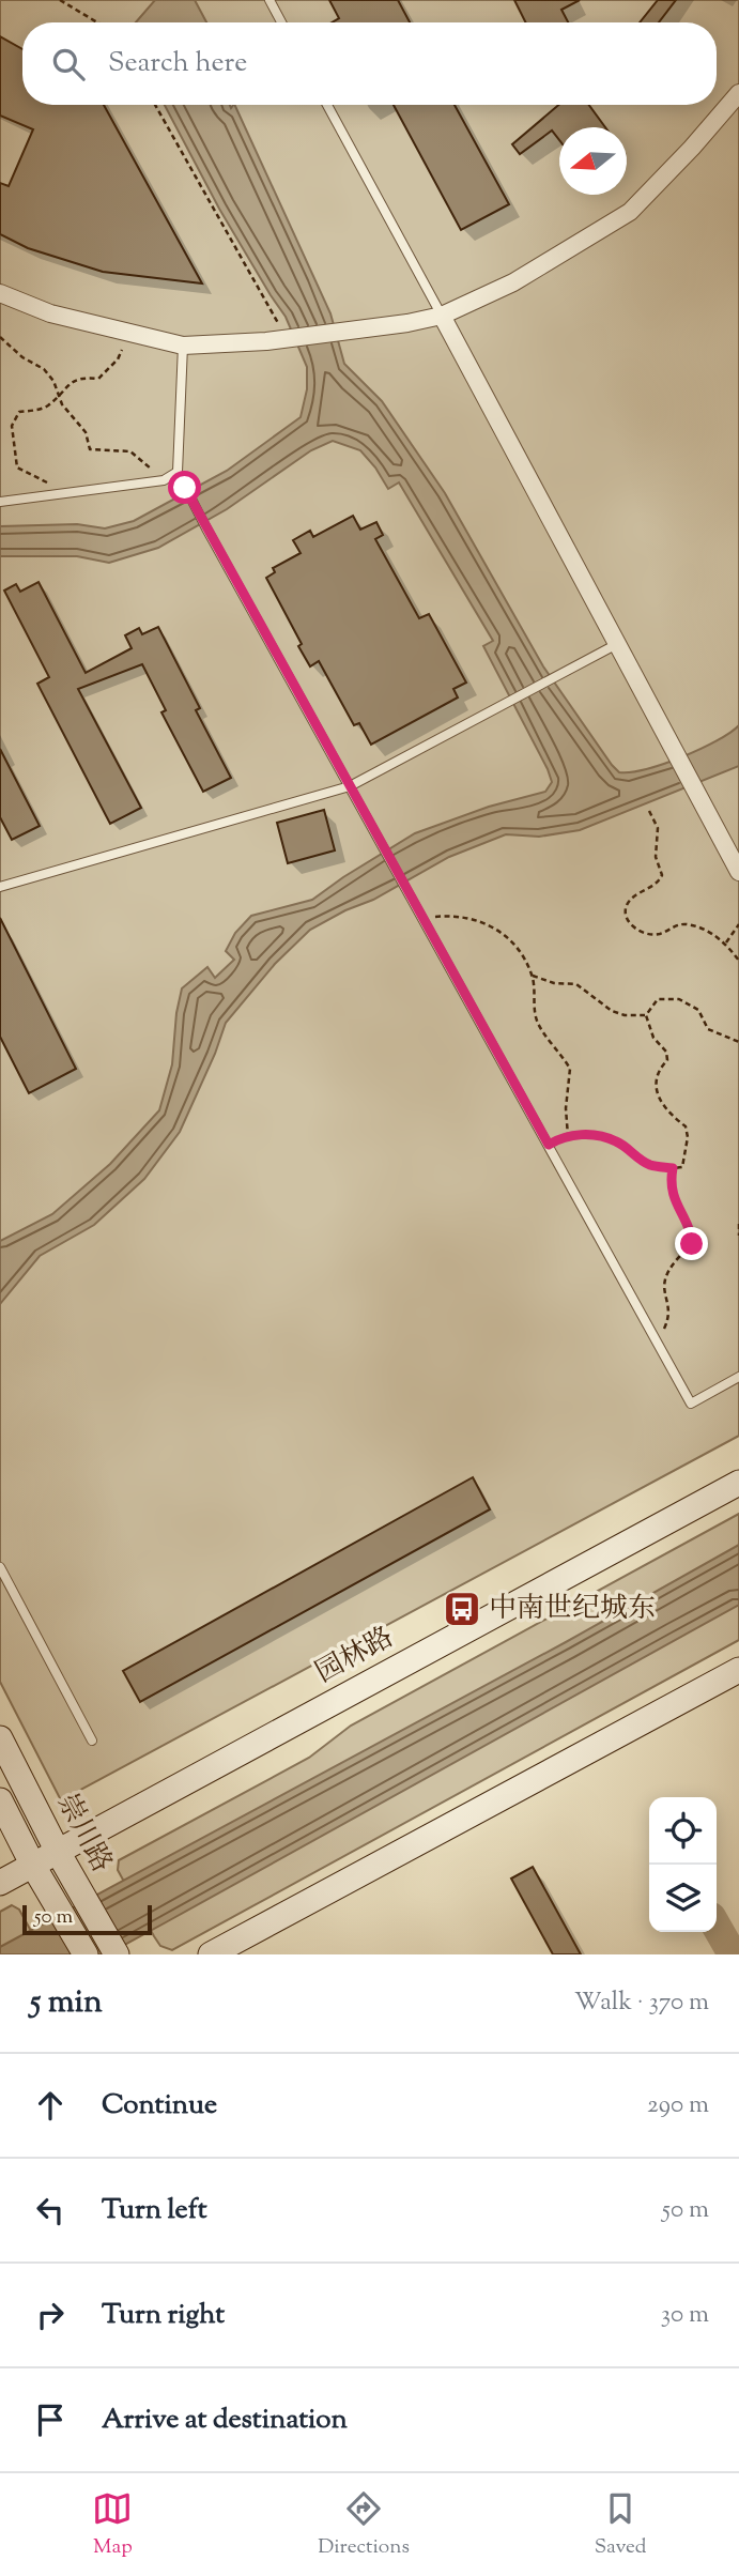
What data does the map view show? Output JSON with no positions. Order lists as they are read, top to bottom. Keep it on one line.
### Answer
{"streets":{"main road":["园林路","崇川路"]},"crossings":[["园林路","崇川路"]],"places":{"bus stop":["中南世纪城东"]},"scale_bar":"50 m","north":"left","page":{"search":"Search here","scale":"50 m","heading":["5 min","Walk · 370 m"],"list":[["Continue","290 m"],["Turn left","50 m"],["Turn right","30 m"],"Arrive at destination"],"nav":["Map","Directions","Saved"]}}
